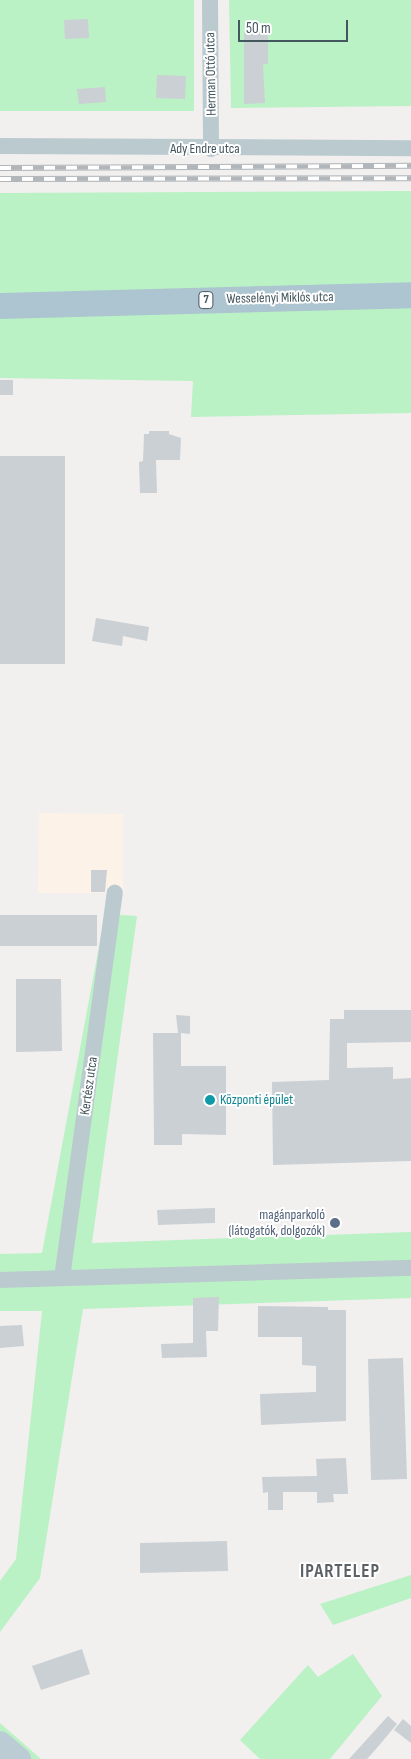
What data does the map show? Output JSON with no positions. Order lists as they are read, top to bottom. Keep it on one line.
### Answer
{"streets":{"main road":["Wesselényi Miklós utca","7"],"street":["Herman Ottó utca","Ady Endre utca","Kertész utca"]},"crossings":[["Herman Ottó utca","Ady Endre utca"]],"districts":["IPARTELEP"],"places":["Központi épület","magánparkoló (látogatók, dolgozók)"],"scale_bar":"50 m"}
